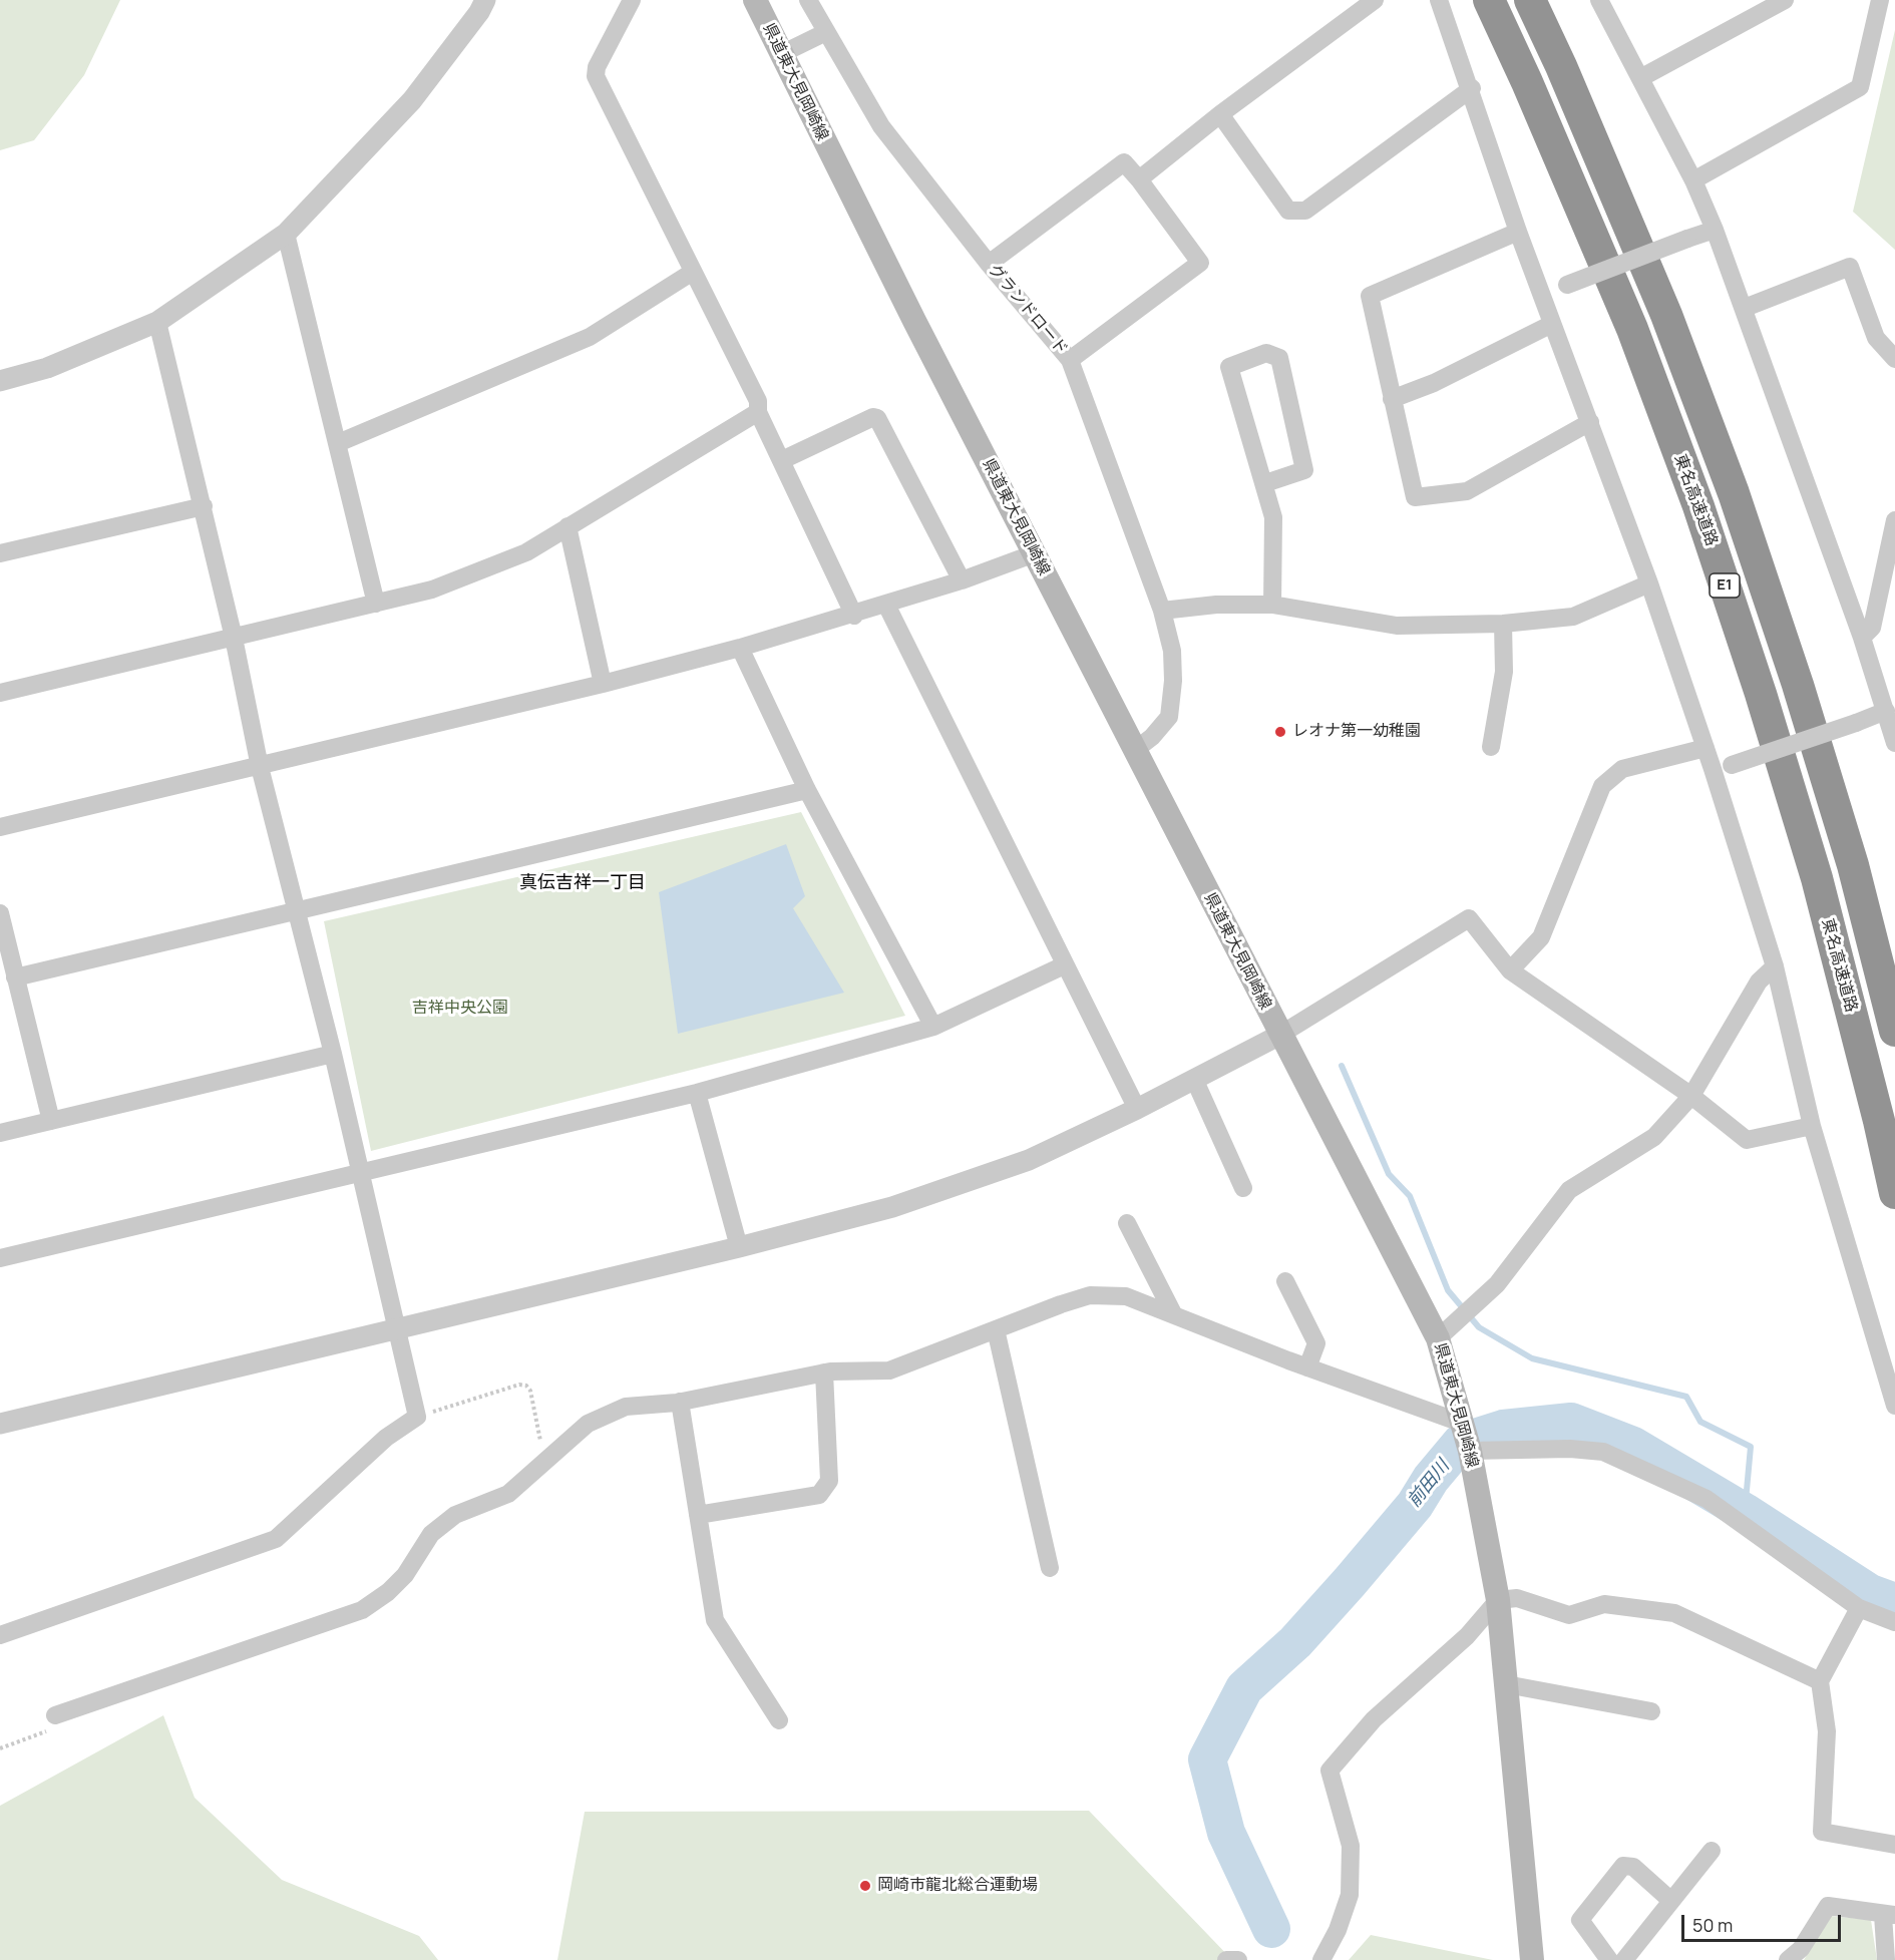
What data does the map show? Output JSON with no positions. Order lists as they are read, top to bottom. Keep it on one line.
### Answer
{"streets":{"highway":["東名高速道路","E1"],"main road":["県道東大見岡崎線"],"street":["グランドロード"]},"crossings":[["県道東大見岡崎線","グランドロード"]],"districts":["真伝吉祥一丁目"],"water":["前田川"],"parks":["吉祥中央公園"],"places":["レオナ第一幼稚園","岡崎市龍北総合運動場"],"scale_bar":"50 m"}
